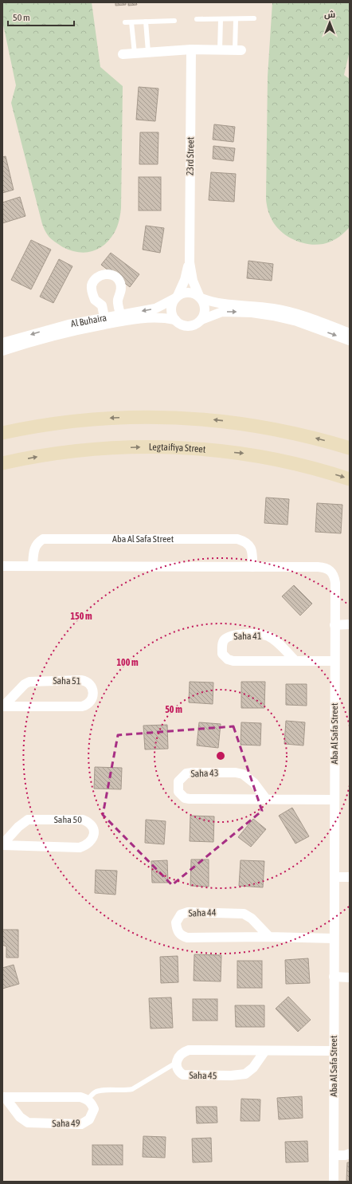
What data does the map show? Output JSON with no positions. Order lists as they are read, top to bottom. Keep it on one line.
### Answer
{"streets":{"street":["23rd Street","Al Buhaira","Legtaifiya Street","Aba Al Safa Street","Saha 41","Saha 51","Saha 43","Saha 50","Saha 44","Saha 45","Saha 49"]},"crossings":[["23rd Street","Al Buhaira"],["Aba Al Safa Street","Saha 41"],["Aba Al Safa Street","Saha 43"],["Aba Al Safa Street","Saha 44"]],"scale_bar":"50 m","north":"top","rings":["150 m","100 m","50 m"]}
